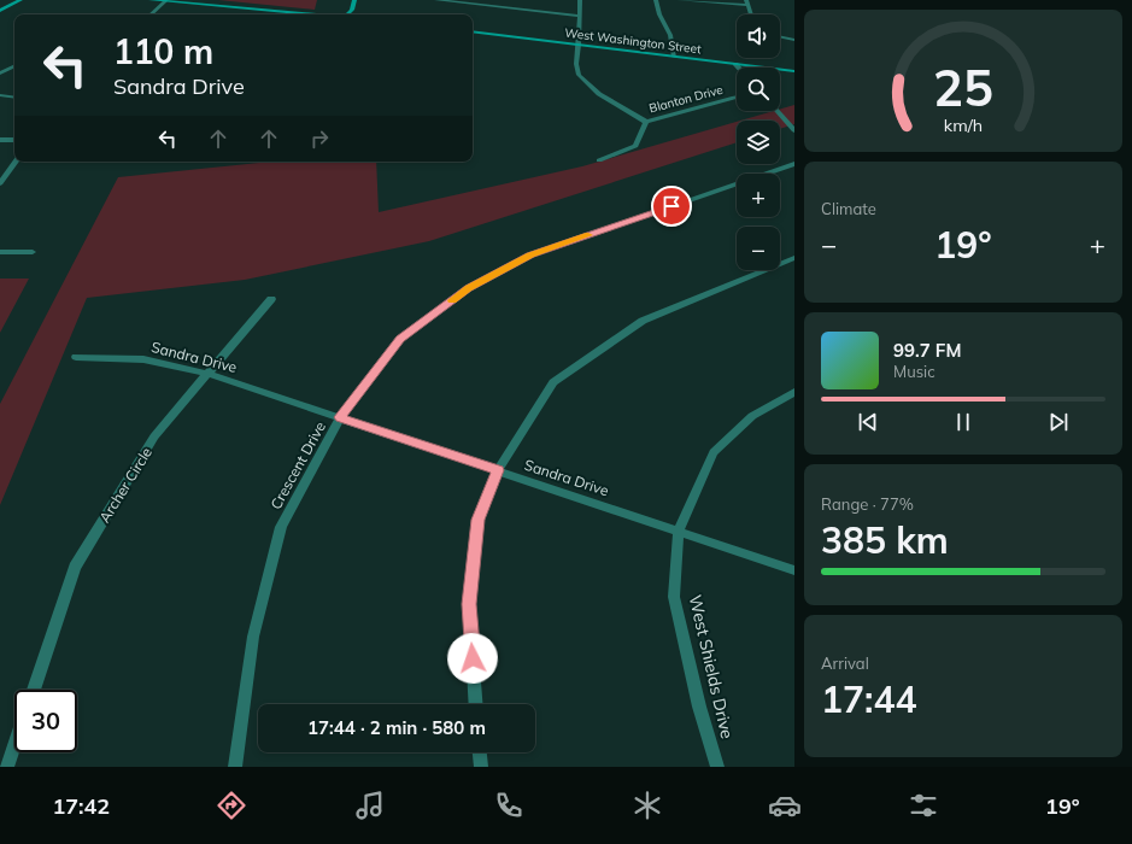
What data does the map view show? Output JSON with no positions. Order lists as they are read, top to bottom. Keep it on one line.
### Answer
{"streets":{"street":["West Washington Street","Blanton Drive","Sandra Drive","Crescent Drive","Archer Circle","West Shields Drive"]},"crossings":[["West Washington Street","Blanton Drive"],["Sandra Drive","Crescent Drive"],["Sandra Drive","Archer Circle"],["Sandra Drive","West Shields Drive"]],"page":{"map_buttons":["+","−"],"turn":["110 m","Sandra Drive"],"tile":["Climate",["Range · 77%","385 km"],["Arrival","17:44"]],"heat":["−","19°","+"],"song":["99.7 FM","Music"],"limit":"30","trip":"17:44 · 2 min · 580 m","tabs":["17:42","19°"],"gauge":["25","km/h"]}}
